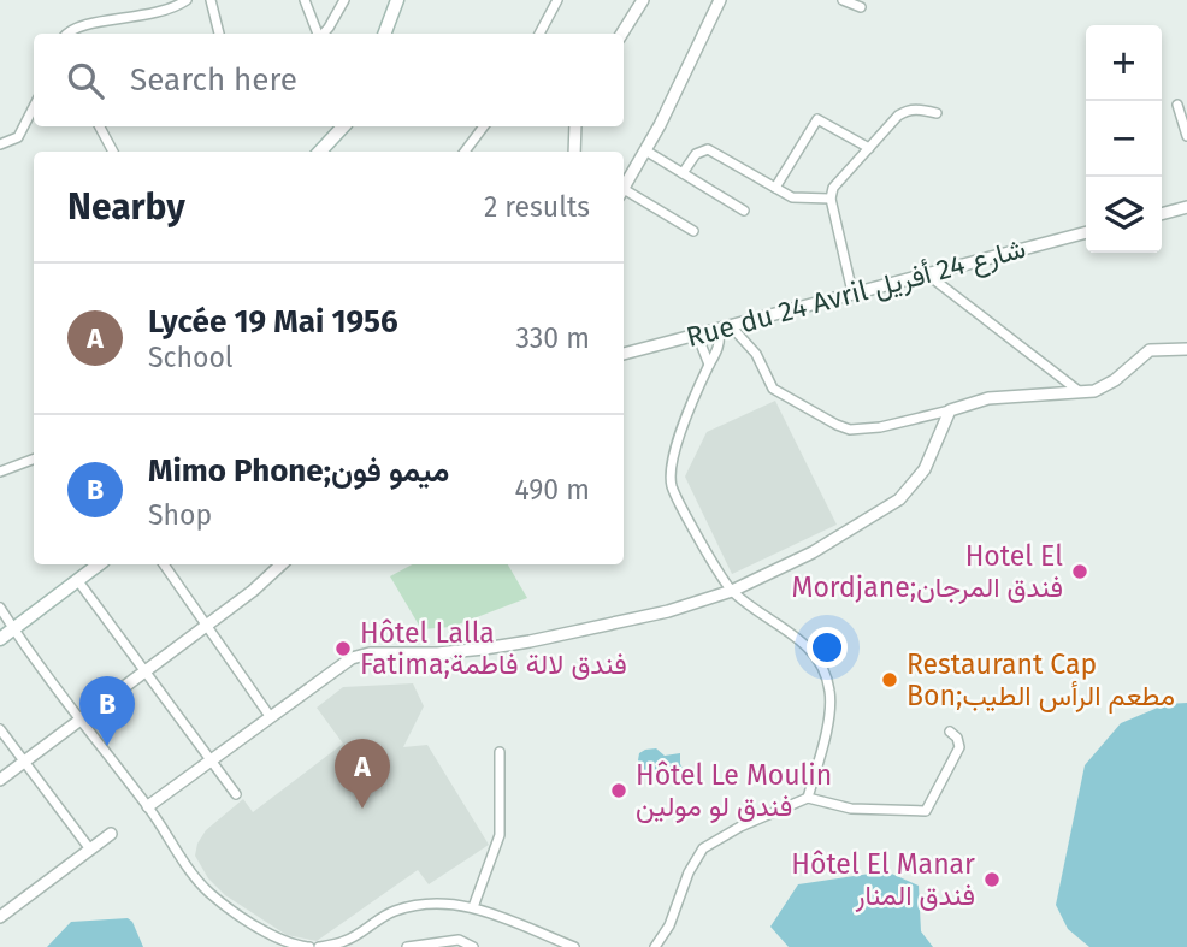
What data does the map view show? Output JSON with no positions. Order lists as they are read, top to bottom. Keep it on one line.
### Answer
{"streets":{"street":["Rue du 24 Avril شارع 24 أفريل"]},"places":["Hotel El Mordjane;فندق المرجان","Hôtel Lalla Fatima;فندق لالة فاطمة","Restaurant Cap Bon;مطعم الرأس الطيب","Hôtel Le Moulin فندق لو مولين","Hôtel El Manar فندق المنار"],"page":{"map_buttons":["+","−"],"search":"Search here","heading":["Nearby","2 results"],"list":[{"mark":"A","name":"Lycée 19 Mai 1956","note":"School","value":"330 m"},{"mark":"B","name":"Mimo Phone;ميمو فون","note":"Shop","value":"490 m"}],"pins":["B","A"]}}
